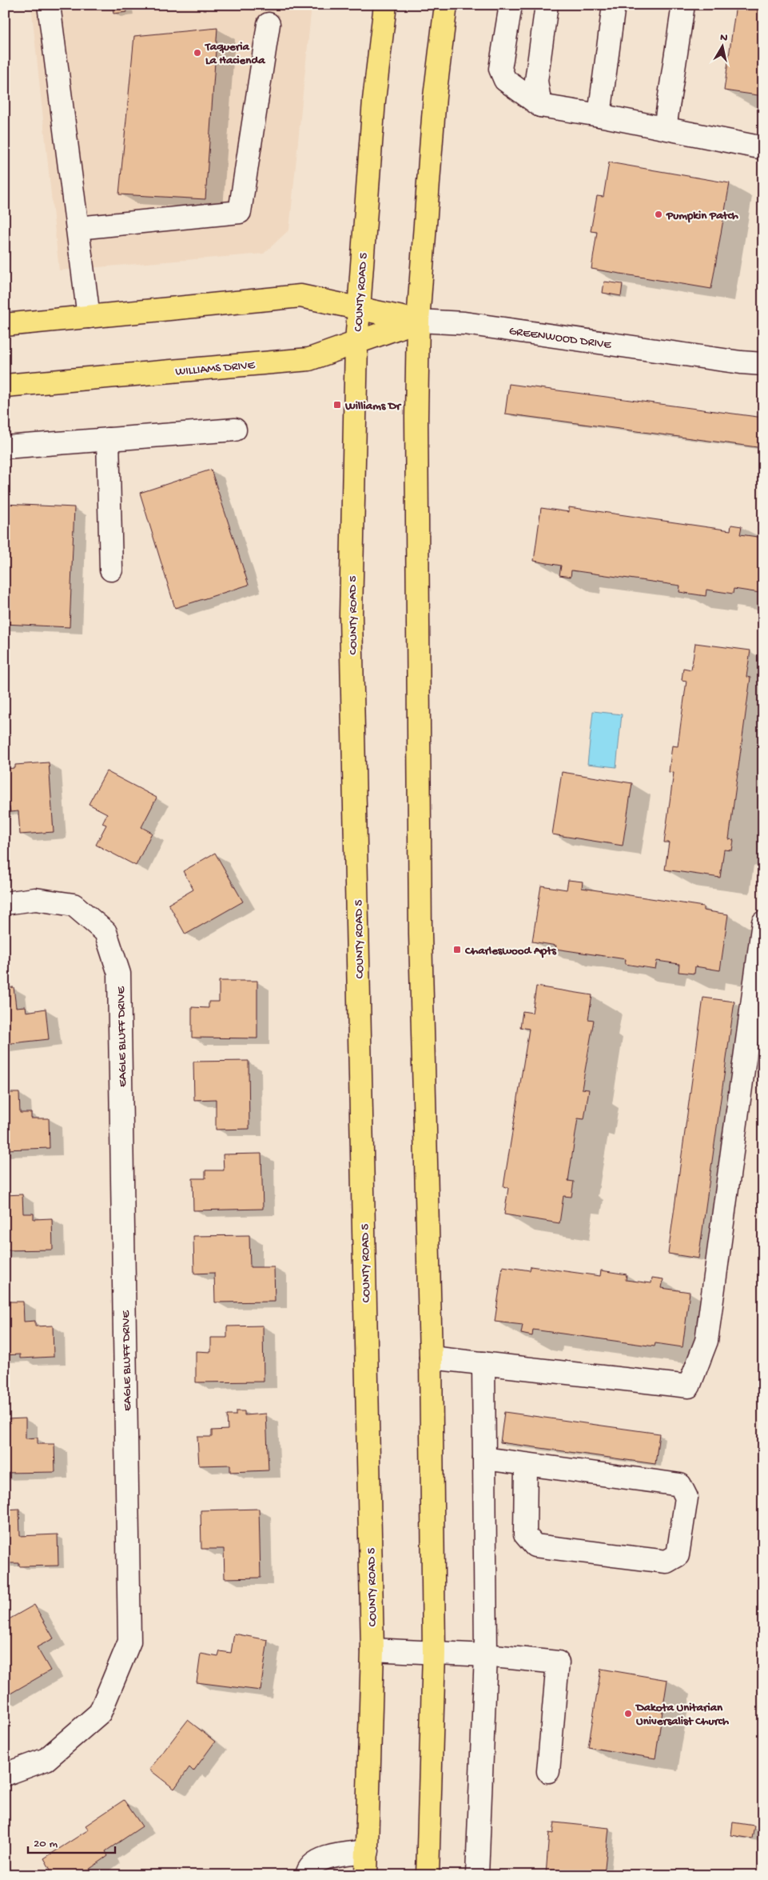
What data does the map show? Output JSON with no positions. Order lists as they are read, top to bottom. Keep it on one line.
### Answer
{"streets":{"main road":["COUNTY ROAD 5","GREENWOOD DRIVE","WILLIAMS DRIVE"],"street":["EAGLE BLUFF DRIVE"]},"crossings":[["COUNTY ROAD 5","GREENWOOD DRIVE"],["COUNTY ROAD 5","WILLIAMS DRIVE"],["GREENWOOD DRIVE","WILLIAMS DRIVE"]],"places":{"other":["Taqueria La Hacienda","Pumpkin Patch","Dakota Unitarian Universalist Church"],"transit":["Williams Dr","Charleswood Apts"]},"scale_bar":"20 m","north":"top"}
